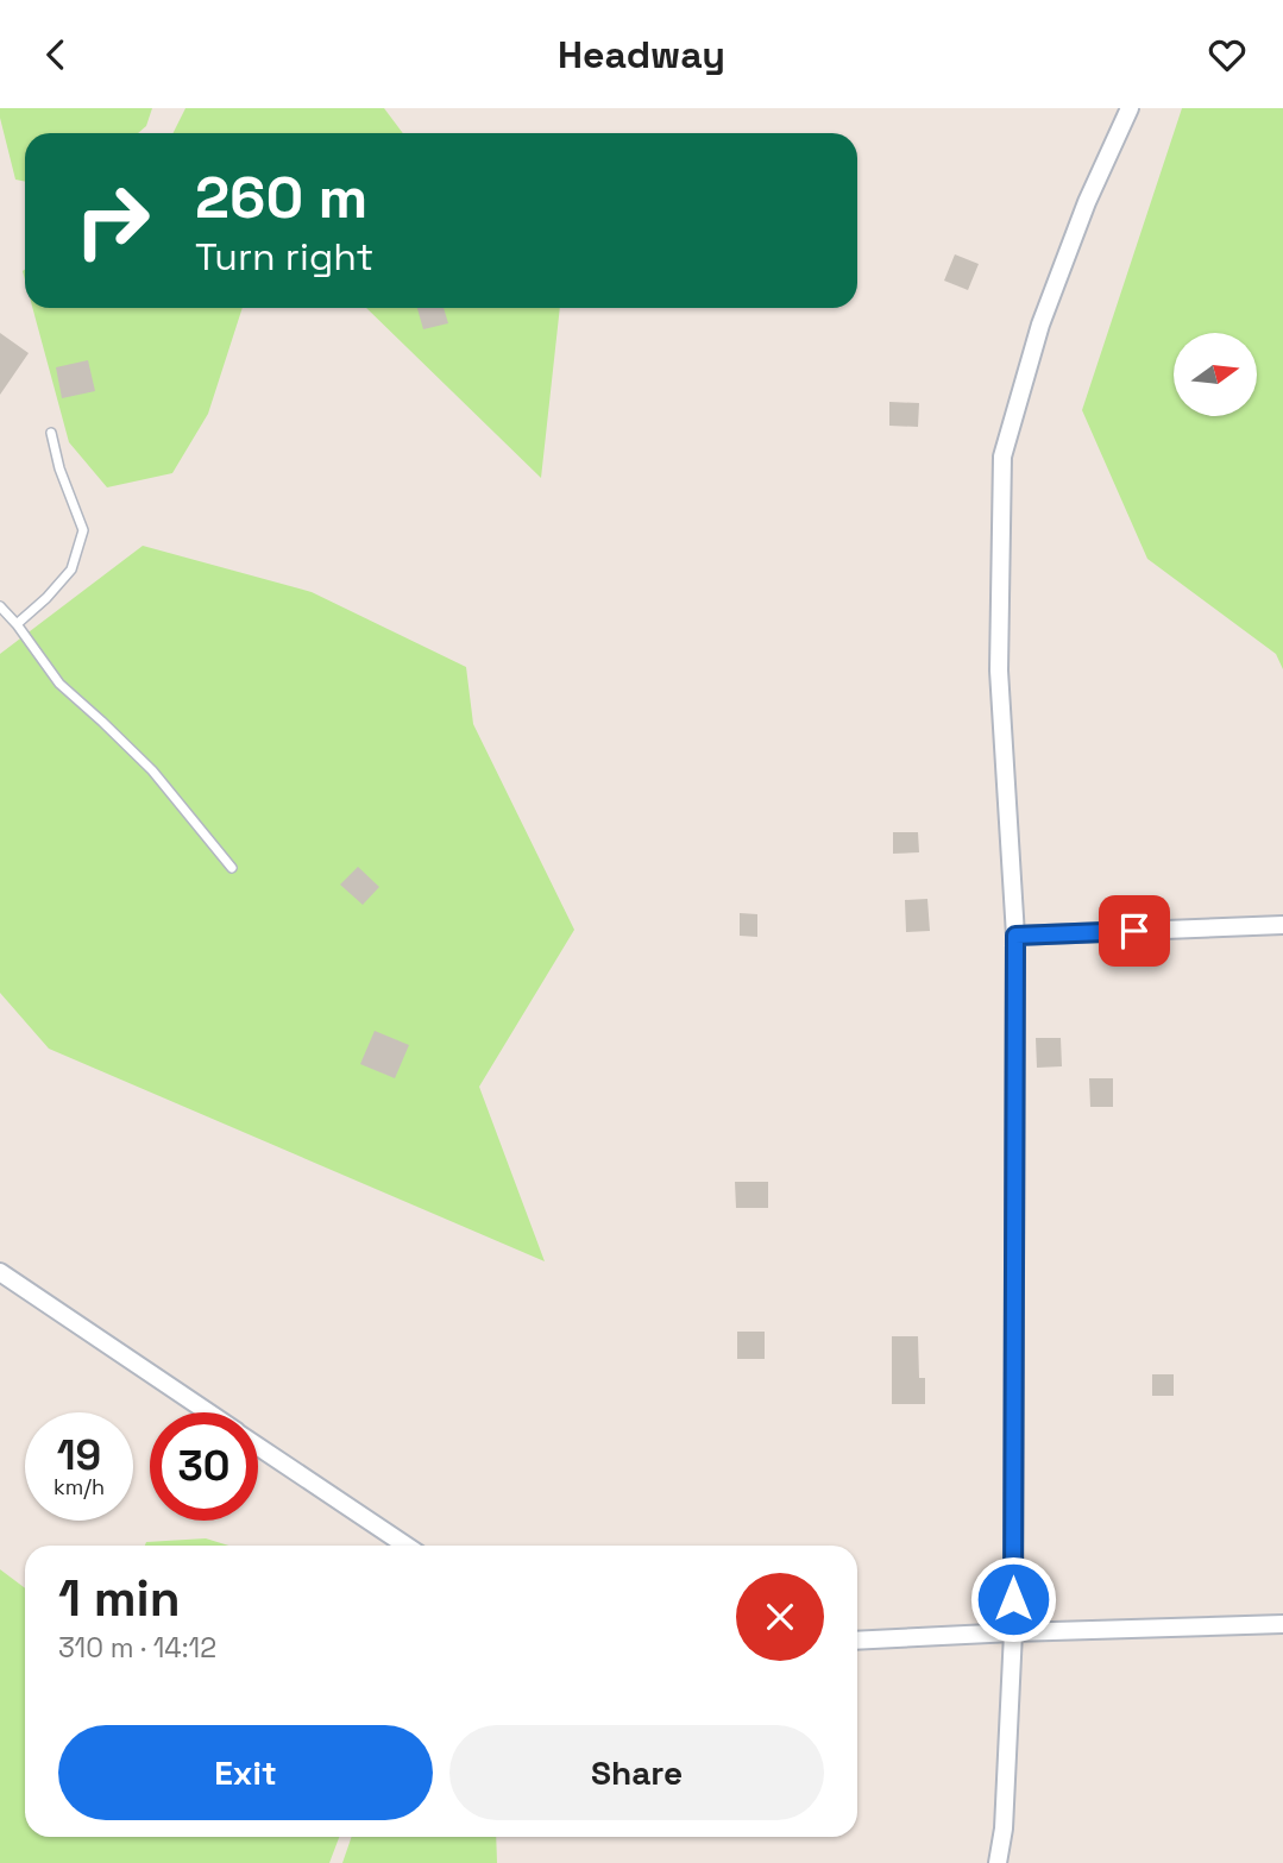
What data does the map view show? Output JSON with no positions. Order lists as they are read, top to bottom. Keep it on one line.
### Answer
{"north":"right","page":{"header":"Headway","turn":["260 m","Turn right"],"speed":"19 km/h","limit":"30","heading":["1 min","310 m · 14:12"],"buttons":["Exit","Share"]}}
